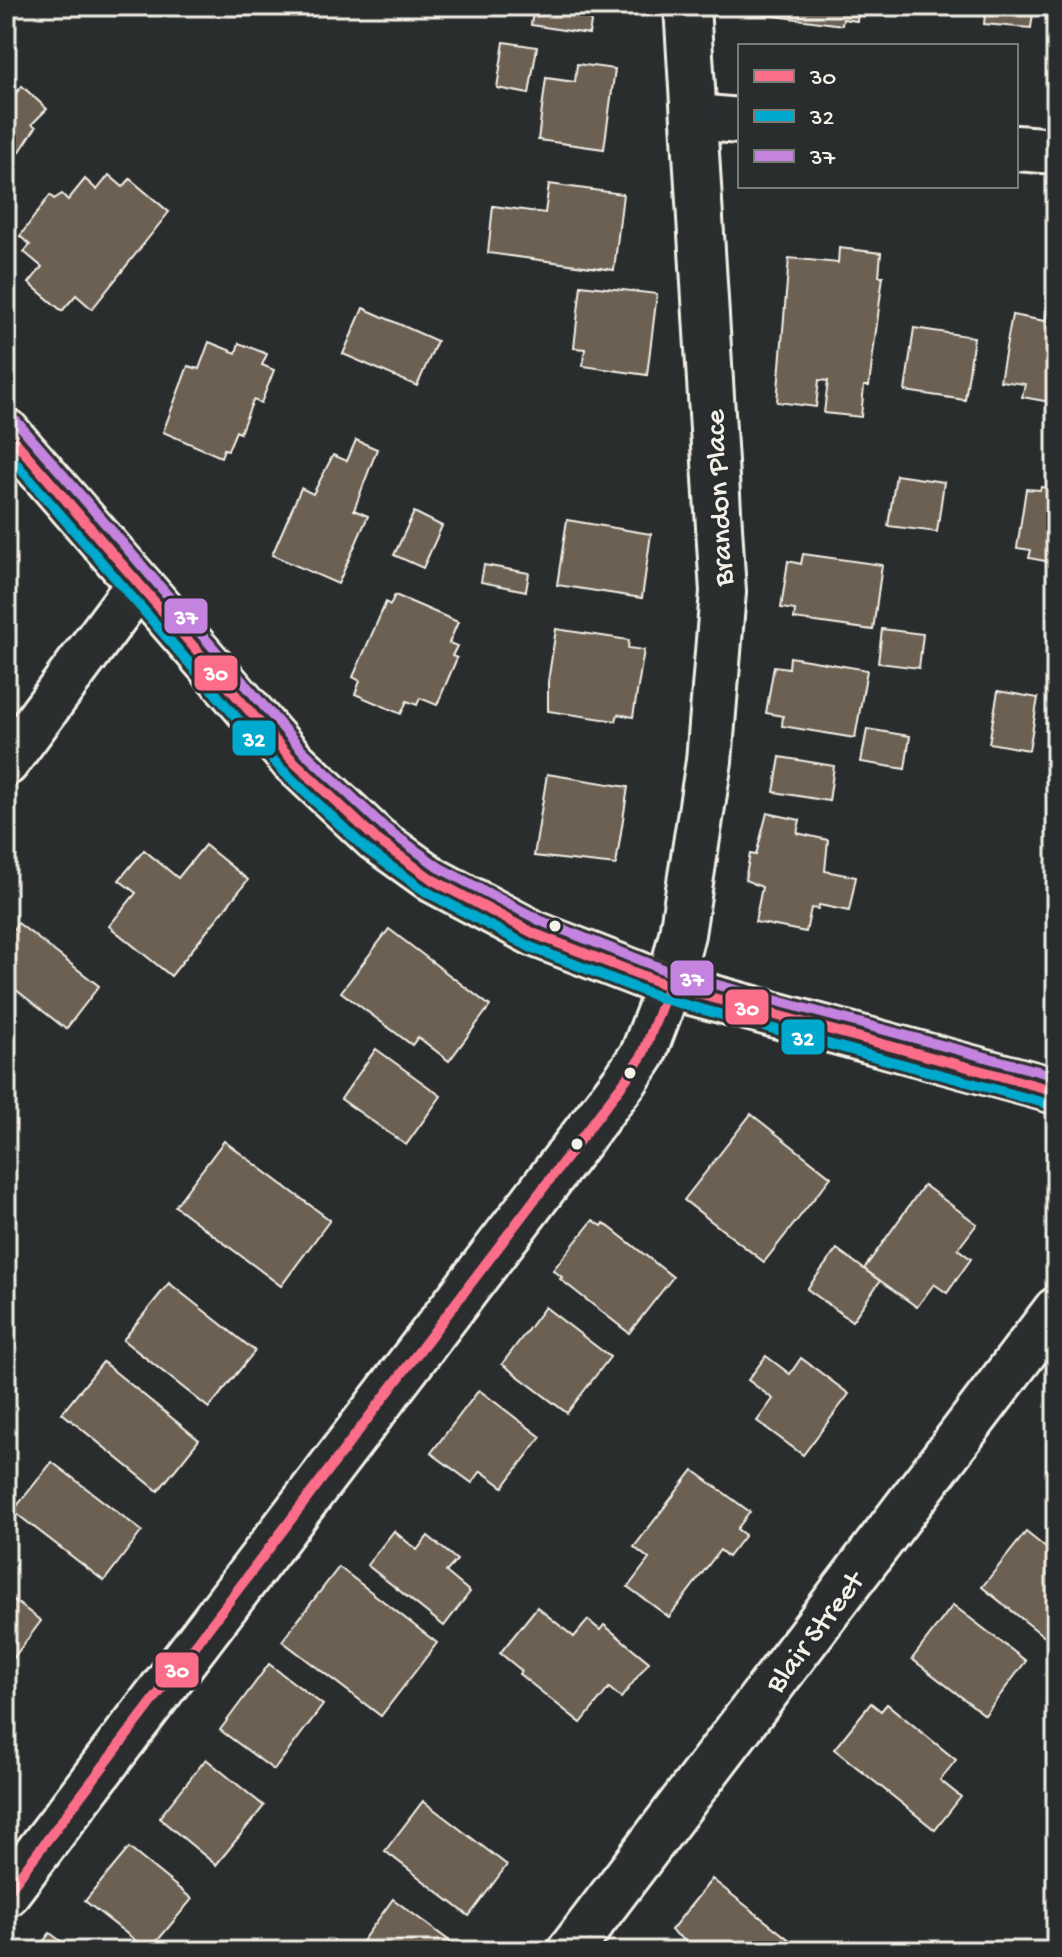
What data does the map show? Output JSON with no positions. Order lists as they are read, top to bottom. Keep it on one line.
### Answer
{"streets":{"street":["Brandon Place","Blair Street"]},"lines":["transit line 37","transit line 30","transit line 32"],"legend":["30","32","37"]}
